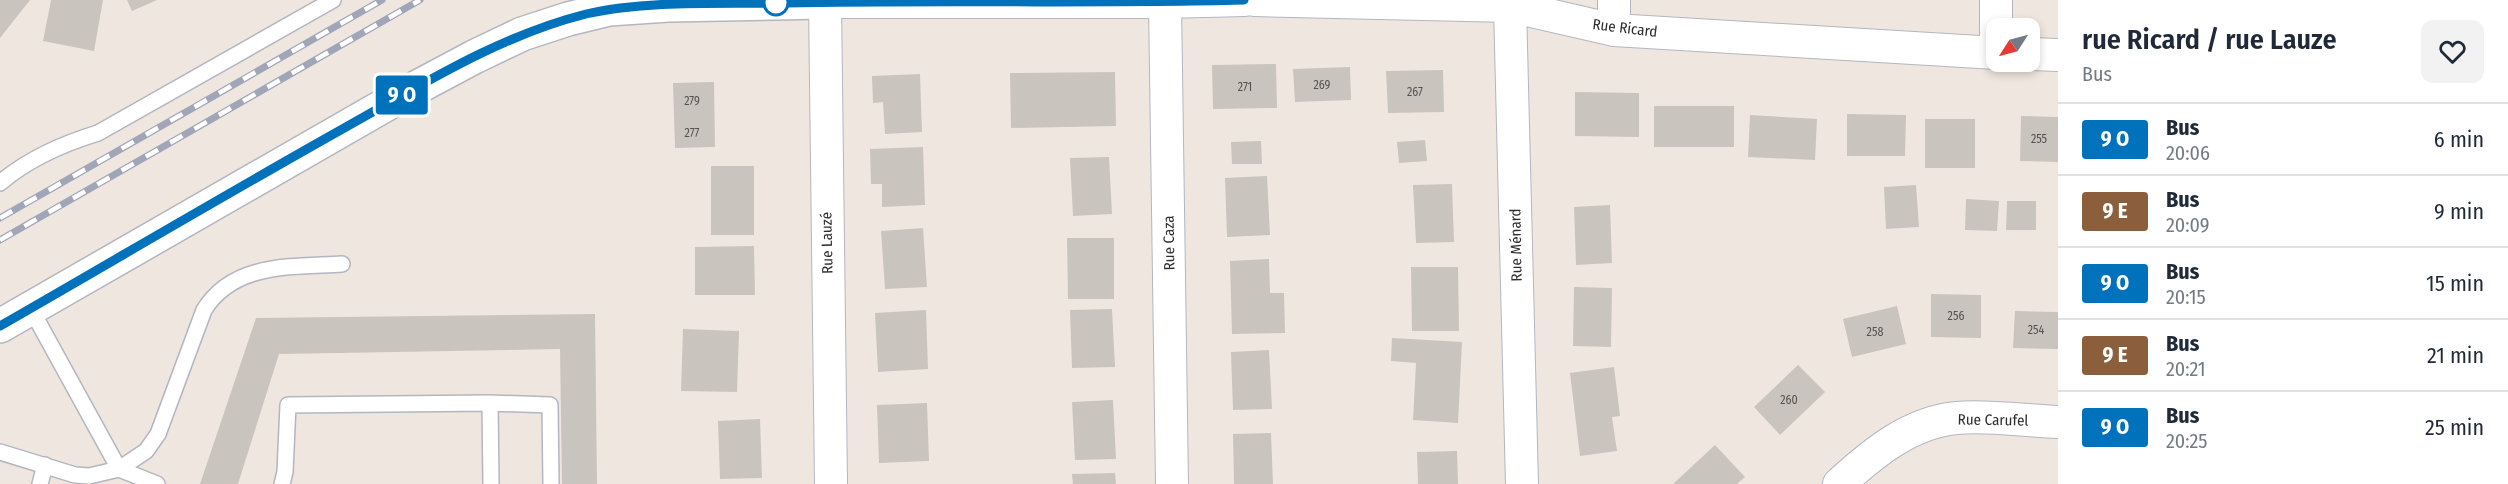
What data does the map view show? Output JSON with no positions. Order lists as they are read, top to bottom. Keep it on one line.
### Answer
{"streets":{"street":["Rue Ricard","Rue Lauzé","Rue Caza","Rue Ménard","Rue Carufel"]},"crossings":[["Rue Ricard","Rue Ménard"]],"house_numbers":["269","271","267","279","277","255","256","254","258","260"],"north":"bottom left","page":{"on_map":"9 O","heading":["rue Ricard / rue Lauze","Bus"],"list":[{"mark":"9 O","name":"Bus","note":"20:06","value":"6 min"},{"mark":"9 E","name":"Bus","note":"20:09","value":"9 min"},{"mark":"9 O","name":"Bus","note":"20:15","value":"15 min"},{"mark":"9 E","name":"Bus","note":"20:21","value":"21 min"},{"mark":"9 O","name":"Bus","note":"20:25","value":"25 min"}]}}
